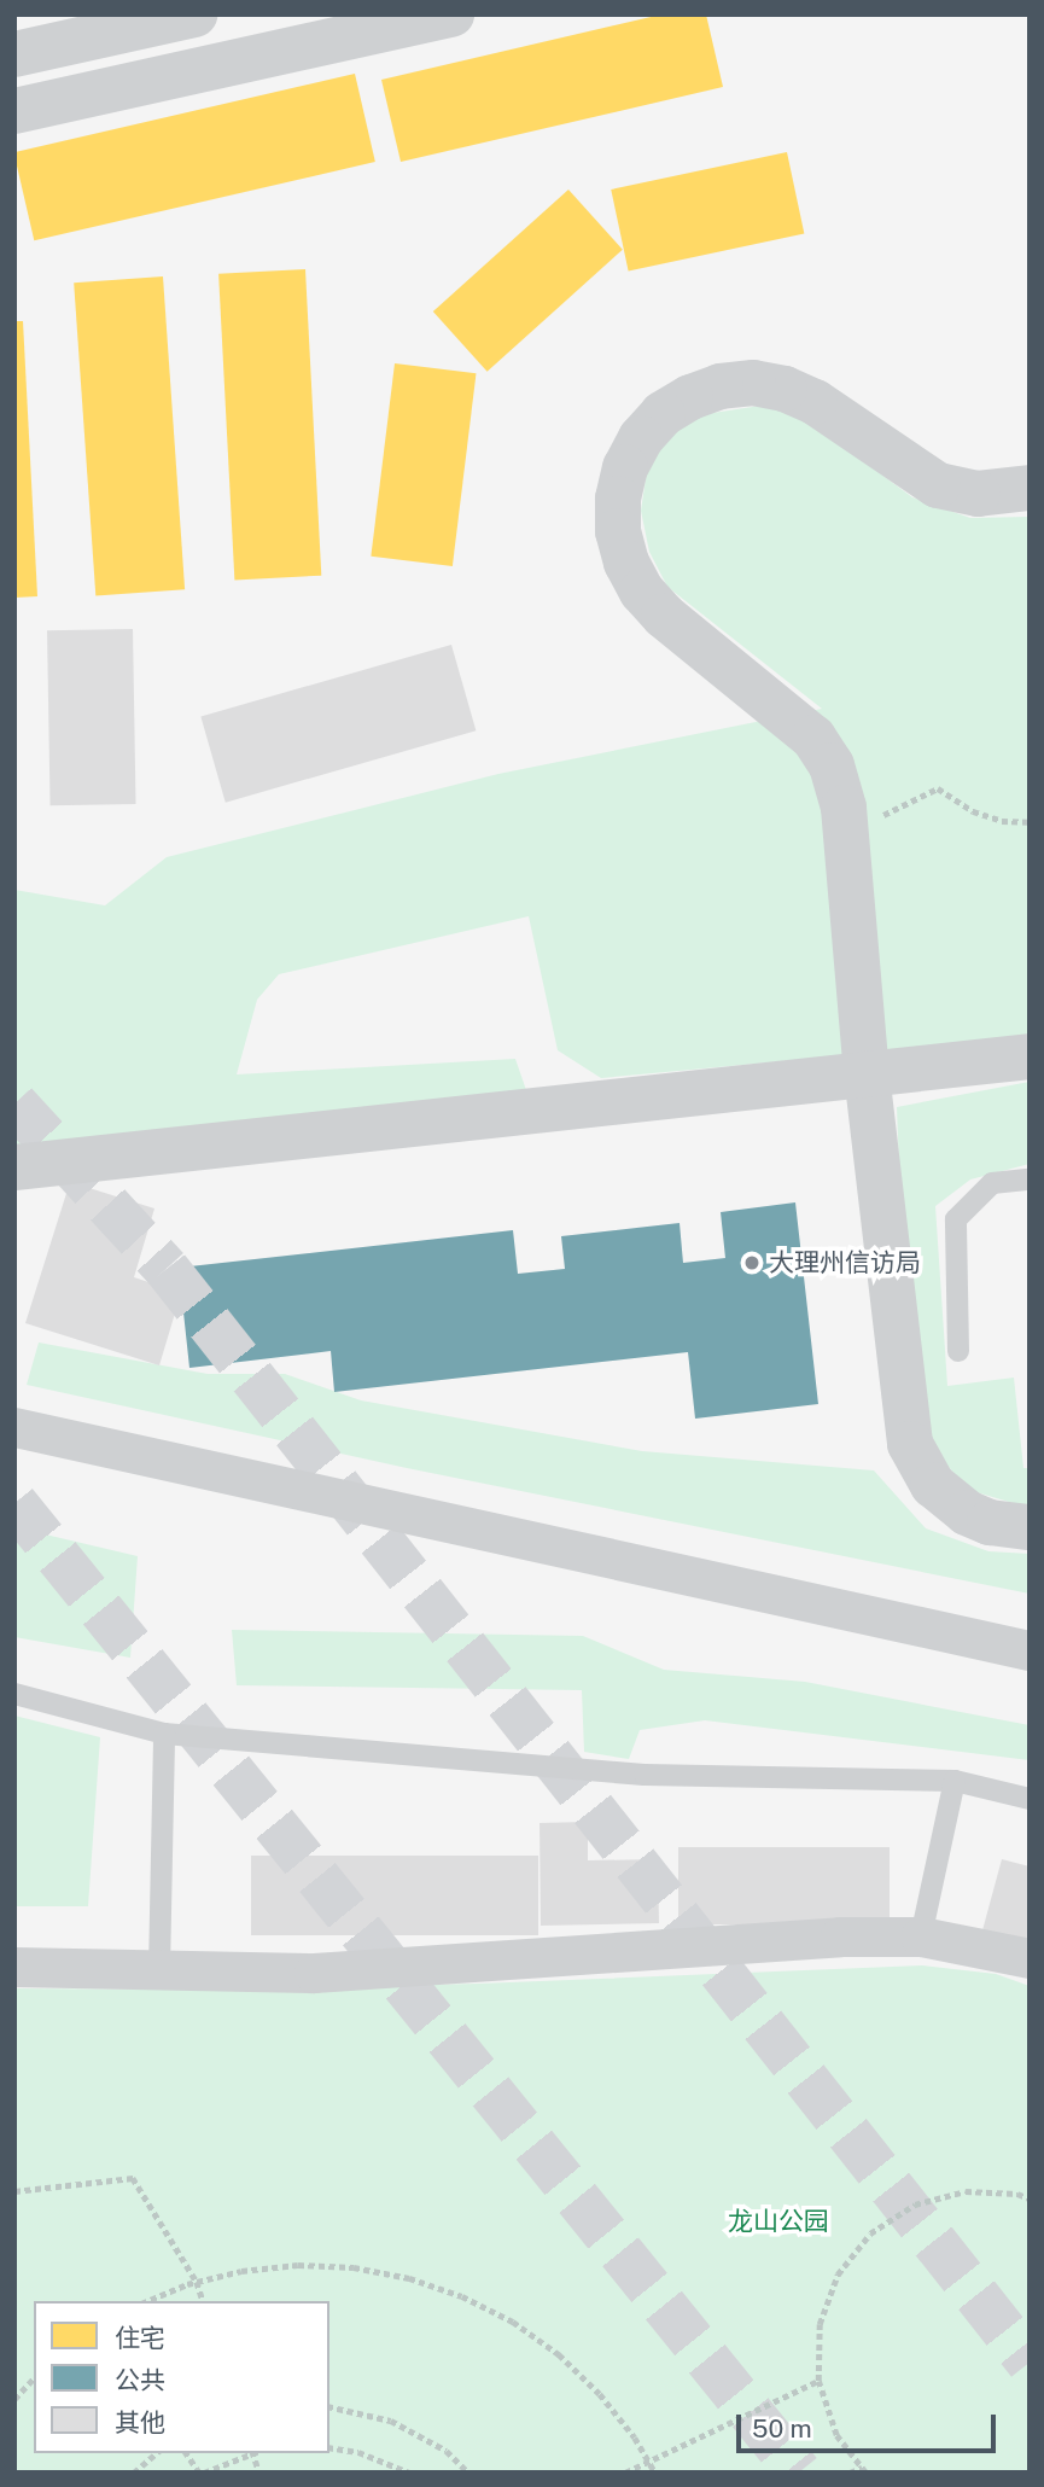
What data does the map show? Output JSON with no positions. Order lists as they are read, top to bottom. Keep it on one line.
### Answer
{"parks":["龙山公园"],"places":["大理州信访局"],"legend":["住宅","公共","其他"],"scale_bar":"50 m"}
